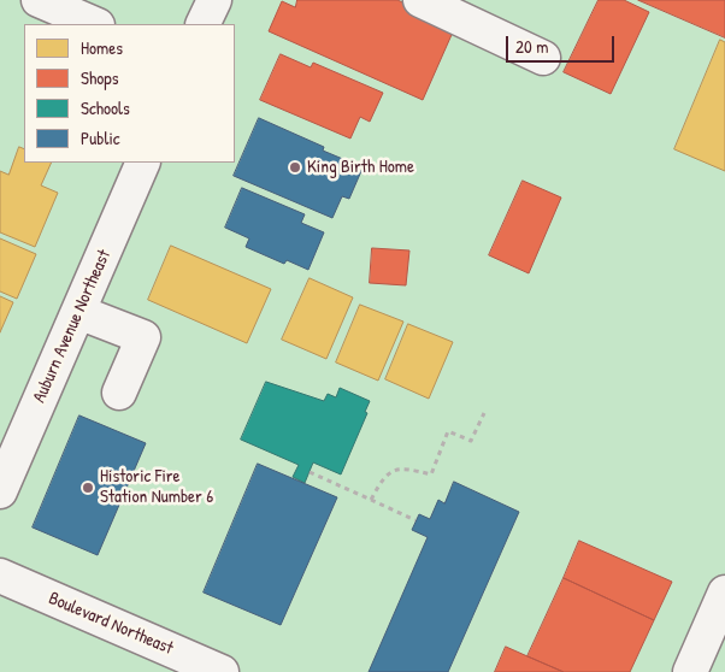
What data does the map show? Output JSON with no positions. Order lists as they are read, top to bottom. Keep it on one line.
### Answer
{"streets":{"street":["Auburn Avenue Northeast","Boulevard Northeast"]},"places":["King Birth Home","Historic Fire Station Number 6"],"legend":["Homes","Shops","Schools","Public"],"scale_bar":"20 m"}
